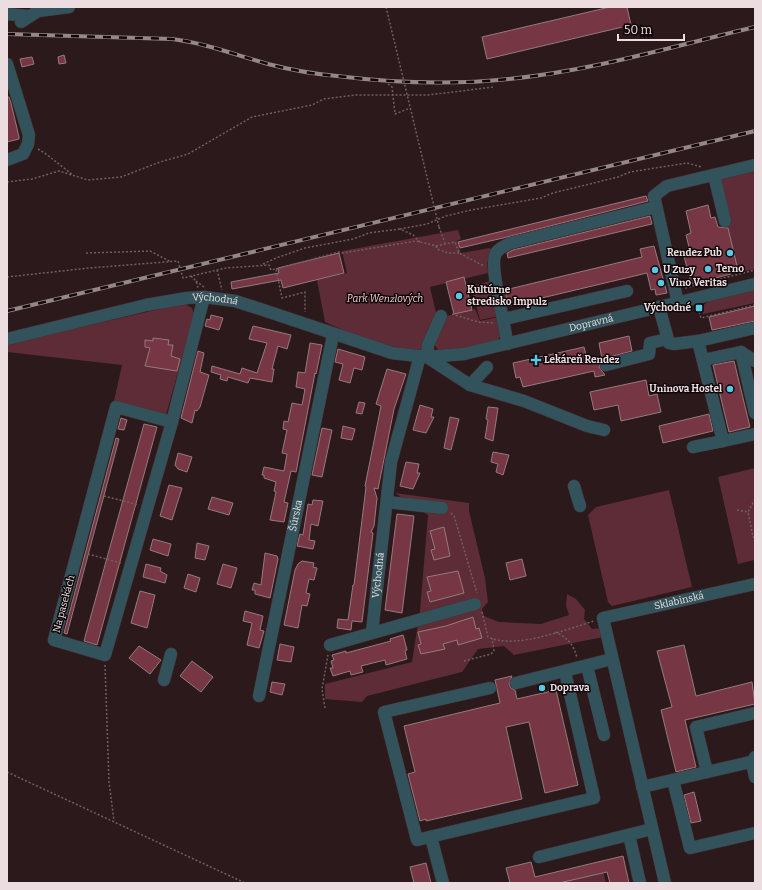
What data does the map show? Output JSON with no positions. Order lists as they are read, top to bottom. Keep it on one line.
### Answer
{"streets":{"street":["Východná","Dopravná","Šúrska","Sklabinská","Na pasekách"]},"crossings":[["Východná","Dopravná"],["Východná","Šúrska"]],"parks":["Park Wenzlových"],"places":{"other":["Rendez Pub","Terno","U Zuzy","Vino Veritas","Kultúrne stredisko Impulz","Uninova Hostel","Doprava"],"transit":["Východné"],"health":["Lekáreň Rendez"]},"scale_bar":"50 m"}
